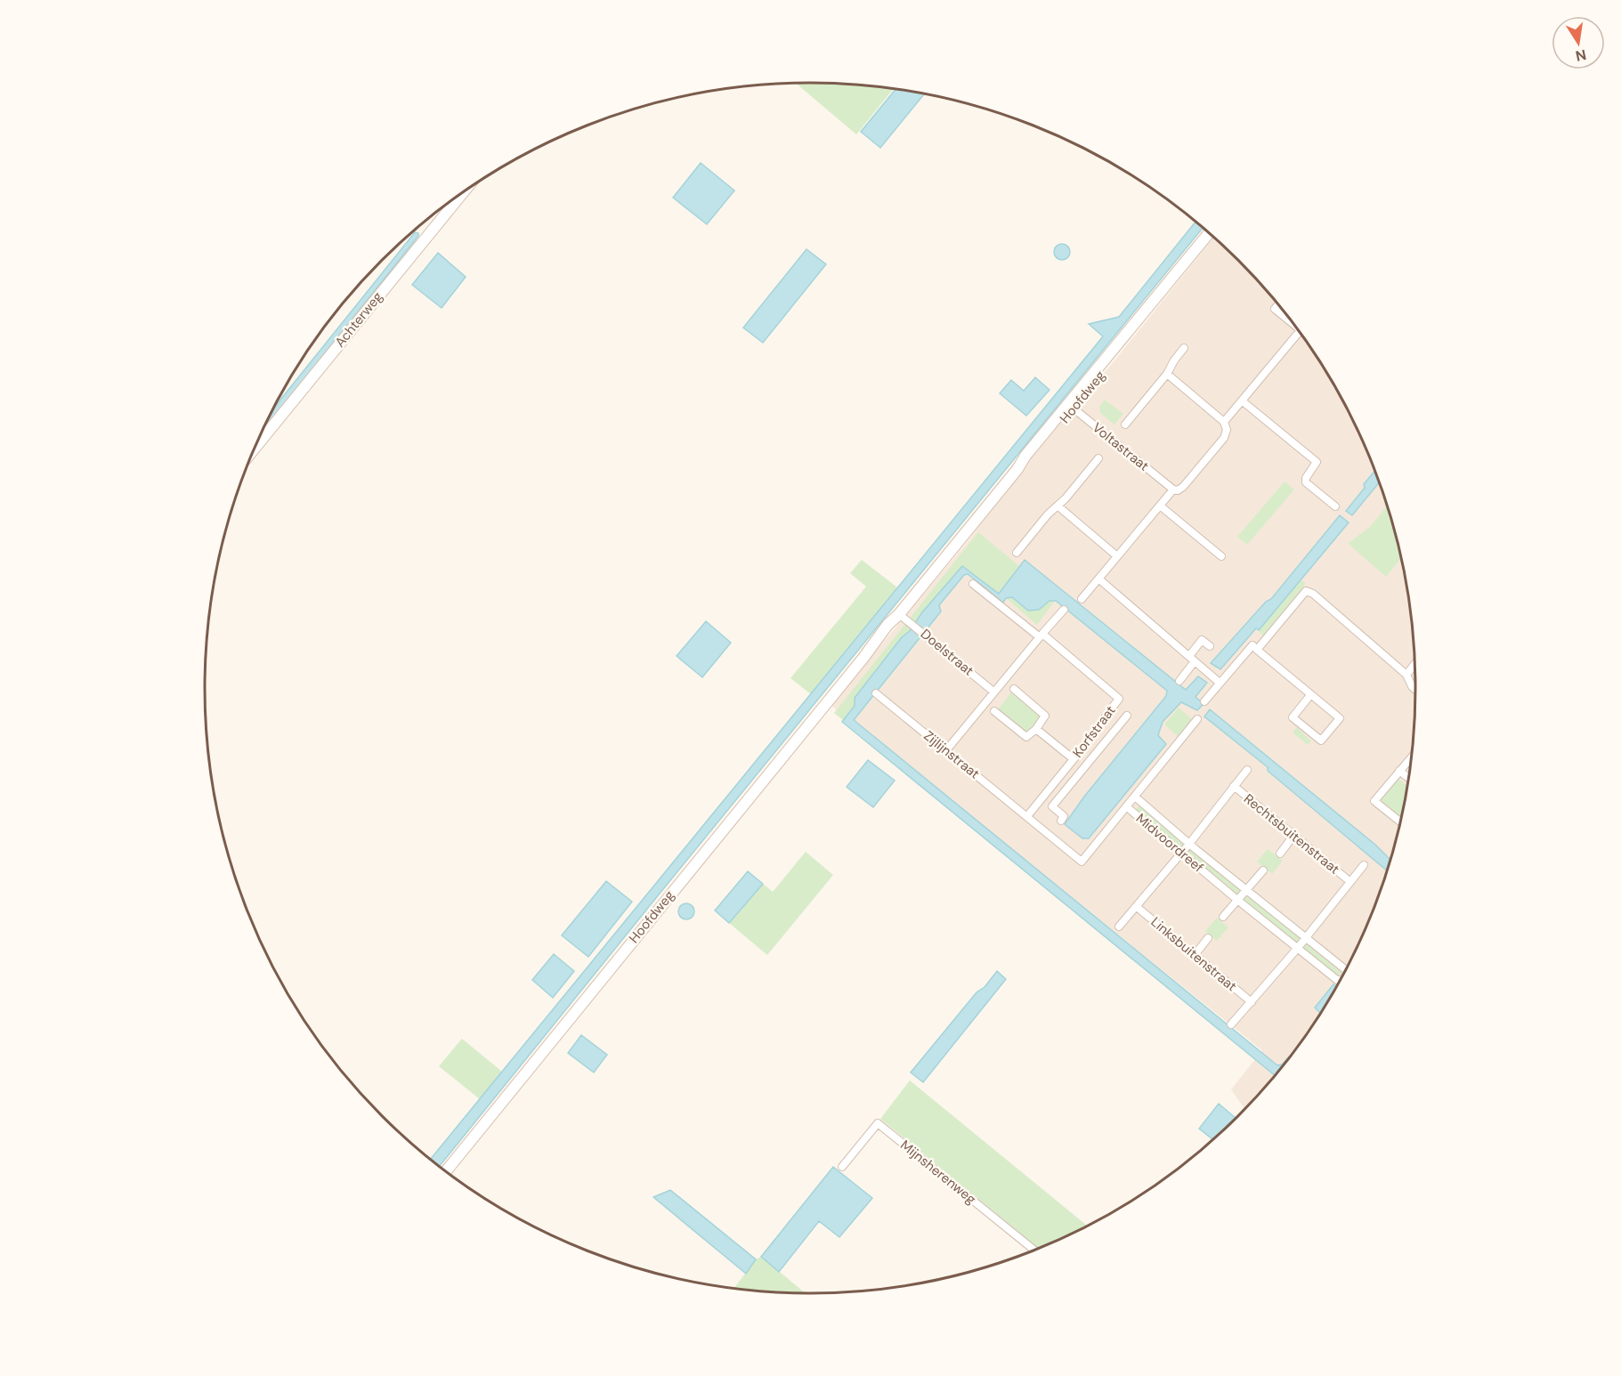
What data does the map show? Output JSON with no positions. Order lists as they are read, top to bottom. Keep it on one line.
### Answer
{"streets":{"main road":["Achterweg","Hoofdweg"],"street":["Voltastraat","Doelstraat","Korfstraat","Zijlijnstraat","Rechtsbuitenstraat","Midvoordreef","Linksbuitenstraat","Mijnsherenweg"]},"crossings":[["Hoofdweg","Voltastraat"],["Hoofdweg","Doelstraat"],["Korfstraat","Zijlijnstraat"],["Zijlijnstraat","Midvoordreef"],["Rechtsbuitenstraat","Midvoordreef"]],"north":"bottom"}
